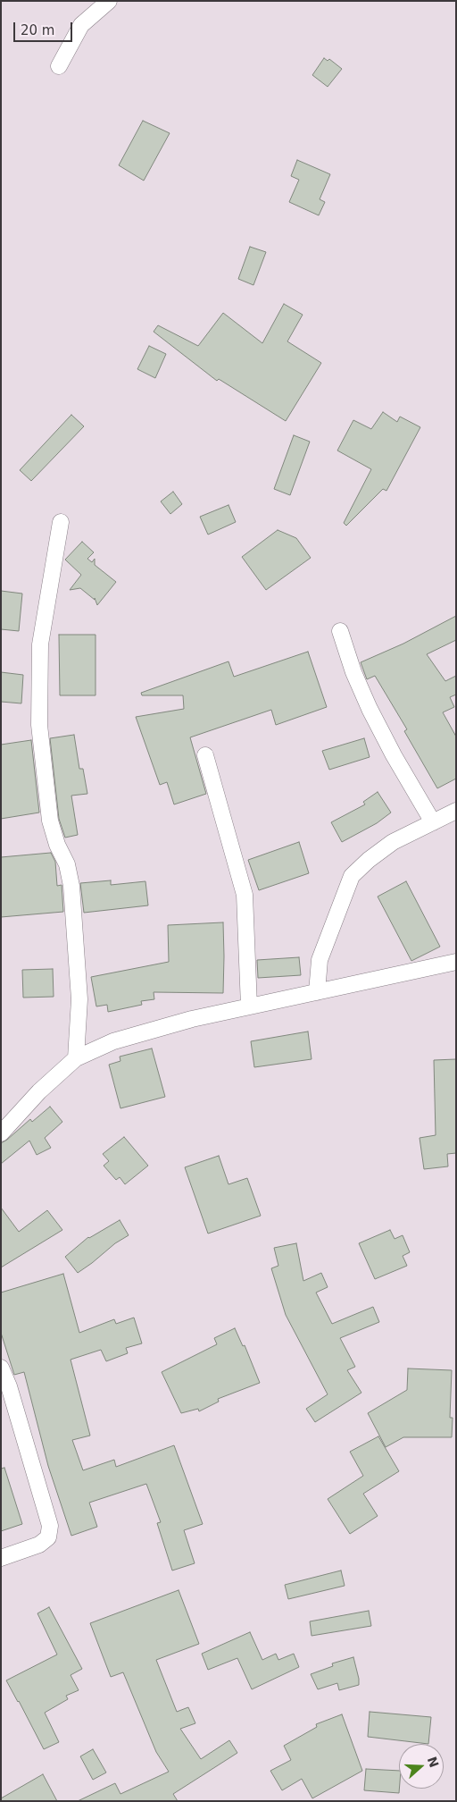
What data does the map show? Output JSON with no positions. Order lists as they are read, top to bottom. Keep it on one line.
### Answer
{"scale_bar":"20 m","north":"right"}
